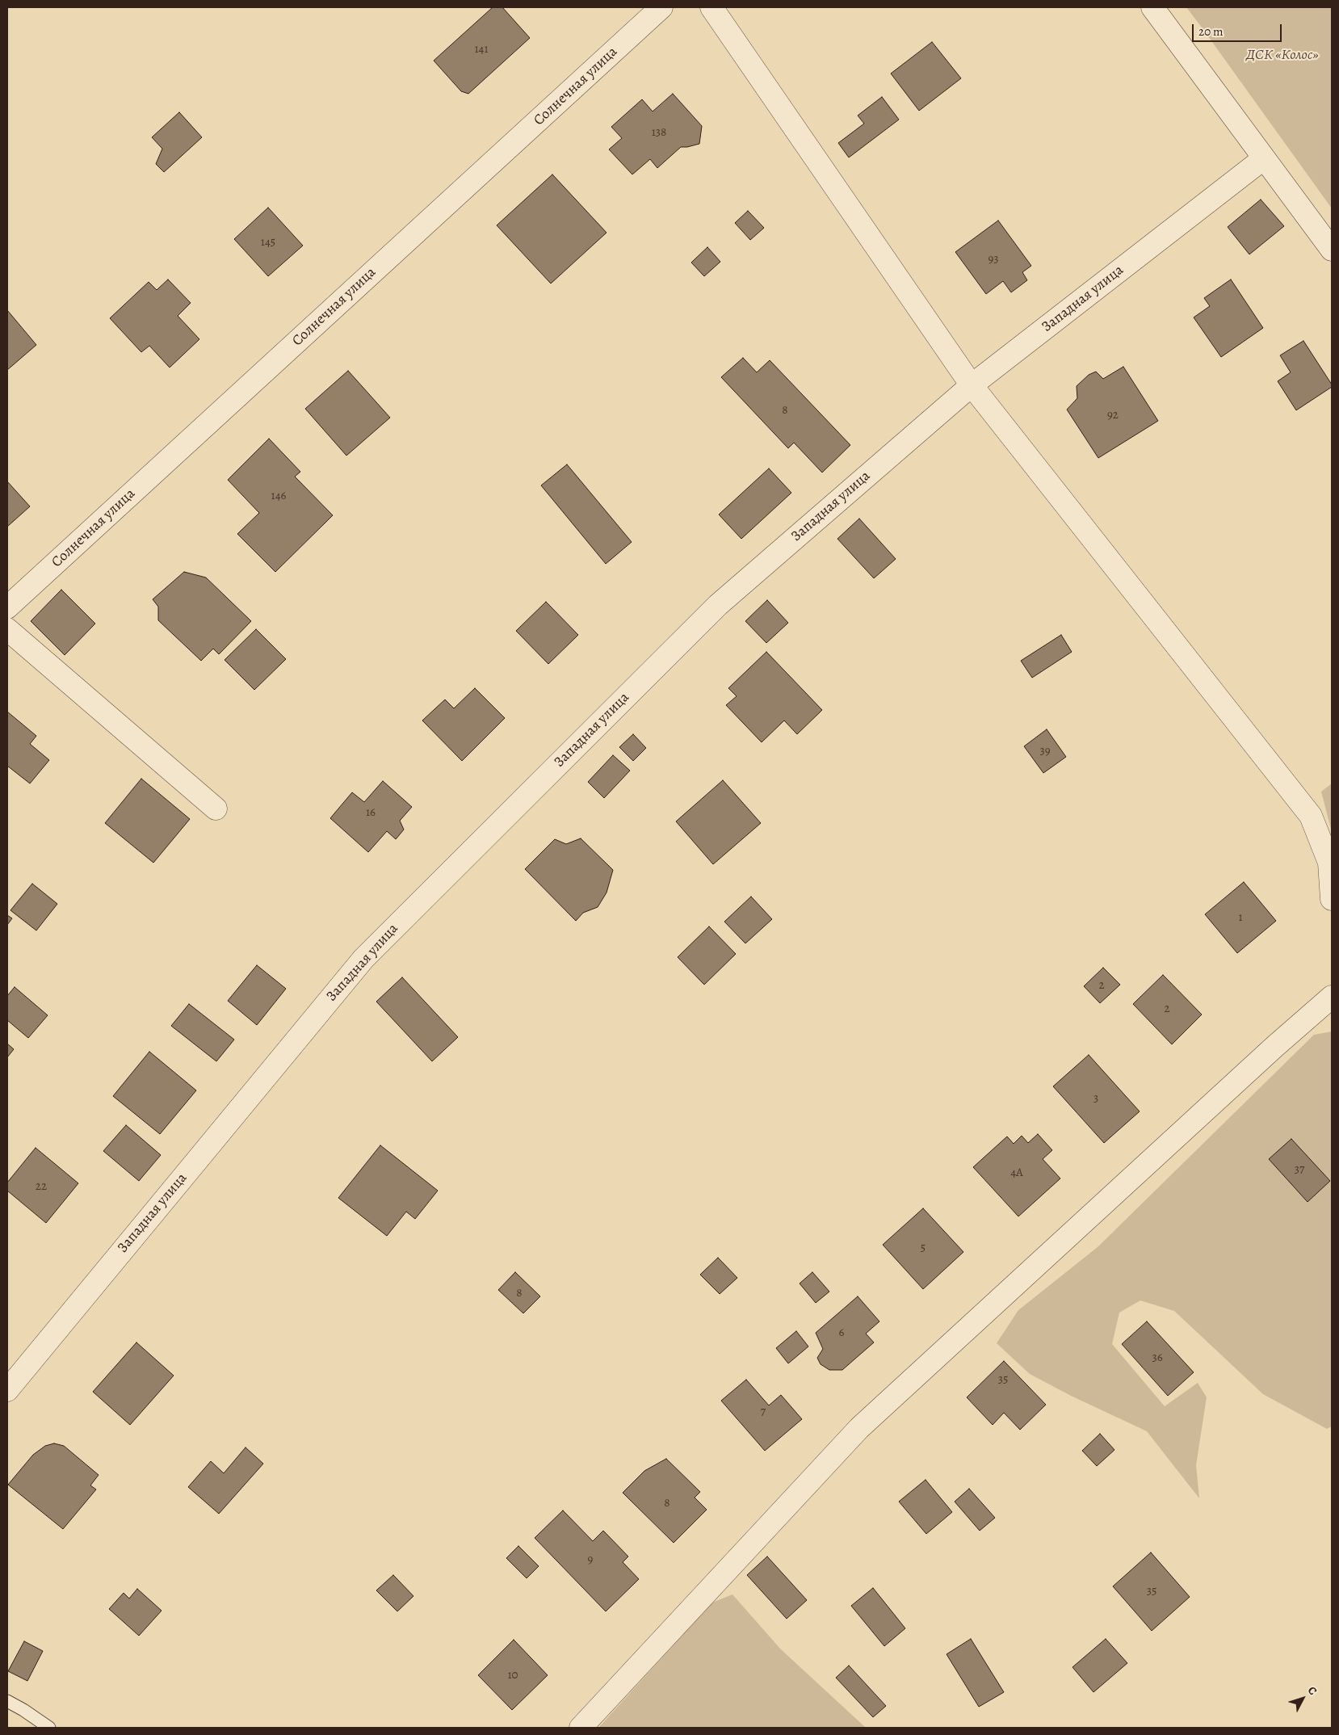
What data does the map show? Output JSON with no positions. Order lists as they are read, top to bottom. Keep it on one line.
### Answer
{"streets":{"street":["Солнечная улица","Западная улица"]},"parks":["ДСК «Колос»"],"house_numbers":["141","138","145","93","8","92","146","39","16","1","2","2","3","37","4А","22","5","8","6","36","35","7","8","9","35","10"],"scale_bar":"20 m","north":"top right"}
